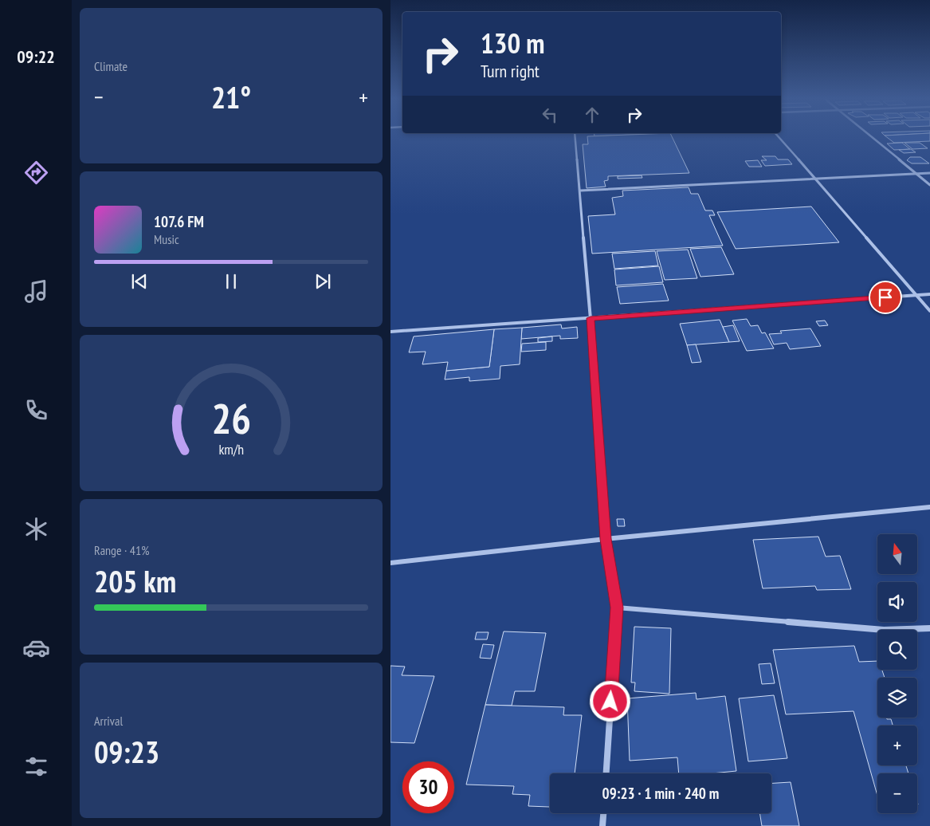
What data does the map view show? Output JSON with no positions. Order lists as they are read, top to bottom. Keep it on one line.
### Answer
{"north":"top","page":{"tabs":"09:22","tile":["Climate",["Range · 41%","205 km"],["Arrival","09:23"]],"turn":["130 m","Turn right"],"heat":["−","21°","+"],"song":["107.6 FM","Music"],"map_buttons":["+","−"],"limit":"30","trip":"09:23 · 1 min · 240 m","gauge":["26","km/h"]}}
